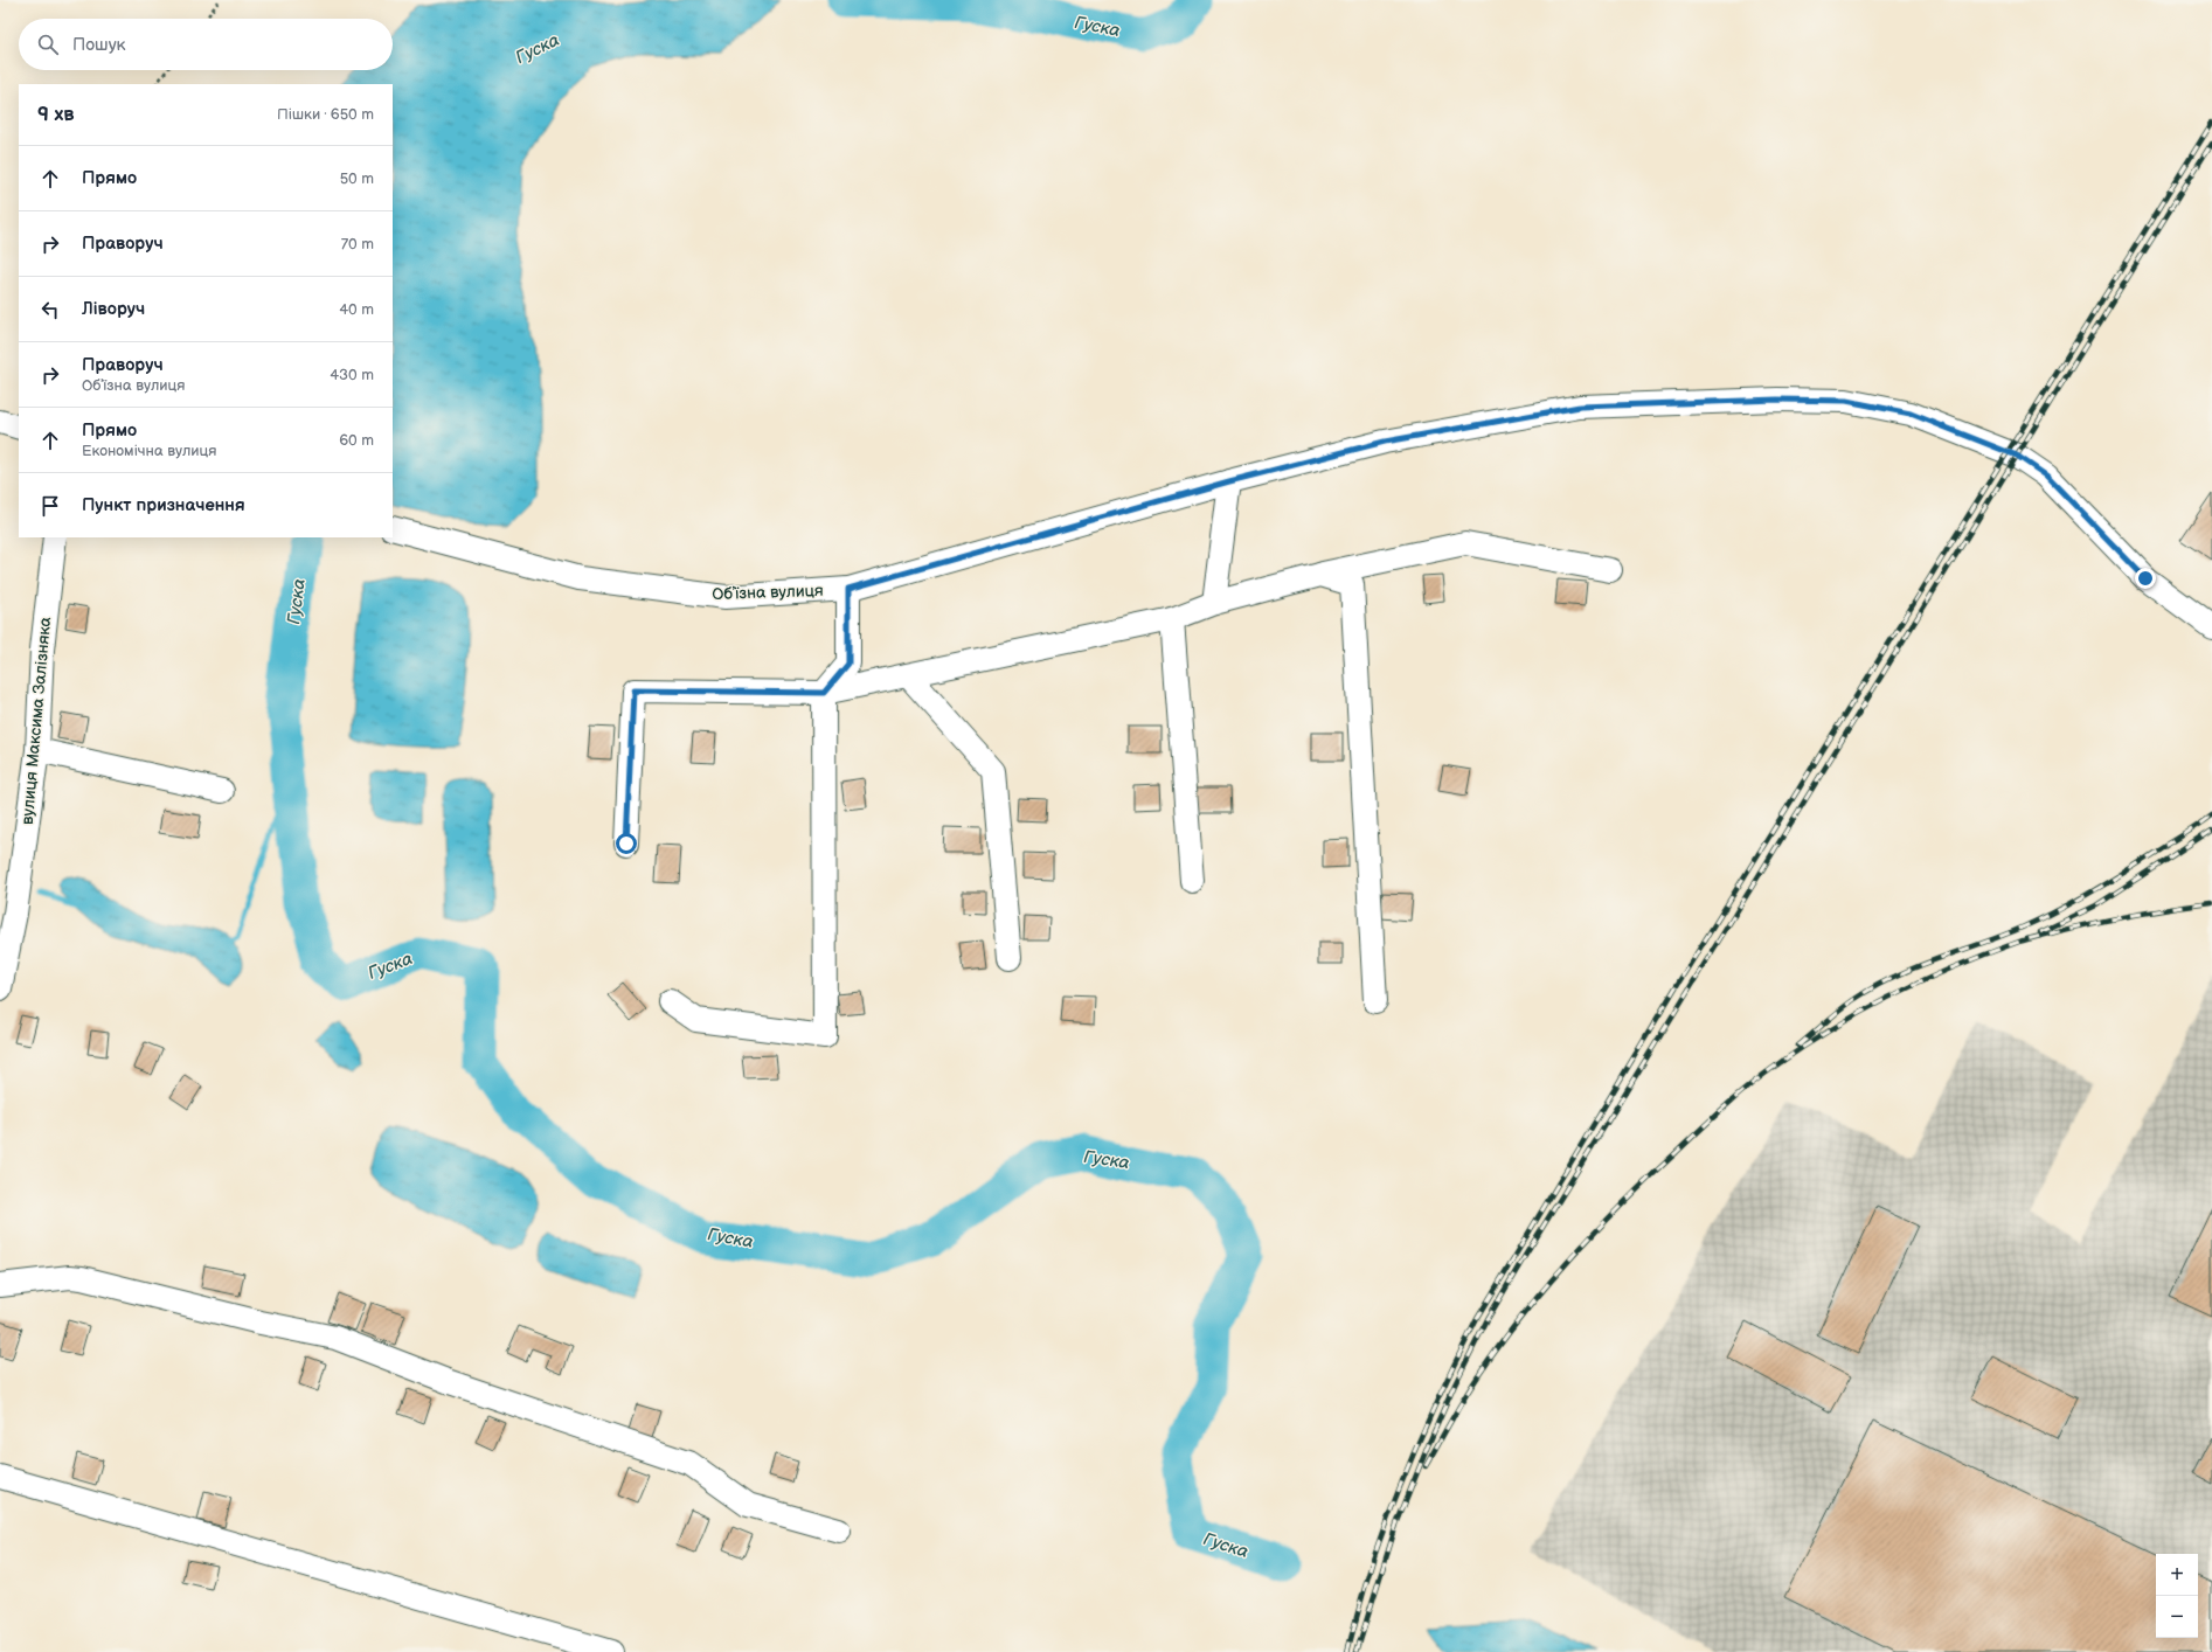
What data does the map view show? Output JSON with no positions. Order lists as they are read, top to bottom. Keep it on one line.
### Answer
{"streets":{"street":["Обʼїзна вулиця","вулиця Максима Залізняка"]},"water":["Гуска"],"page":{"search":"Пошук","heading":["9 хв","Пішки · 650 m"],"list":[["Прямо","50 m"],["Праворуч","70 m"],["Ліворуч","40 m"],["Праворуч","Обʼїзна вулиця","430 m"],["Прямо","Економічна вулиця","60 m"],"Пункт призначення"],"map_buttons":["+","−"]}}
